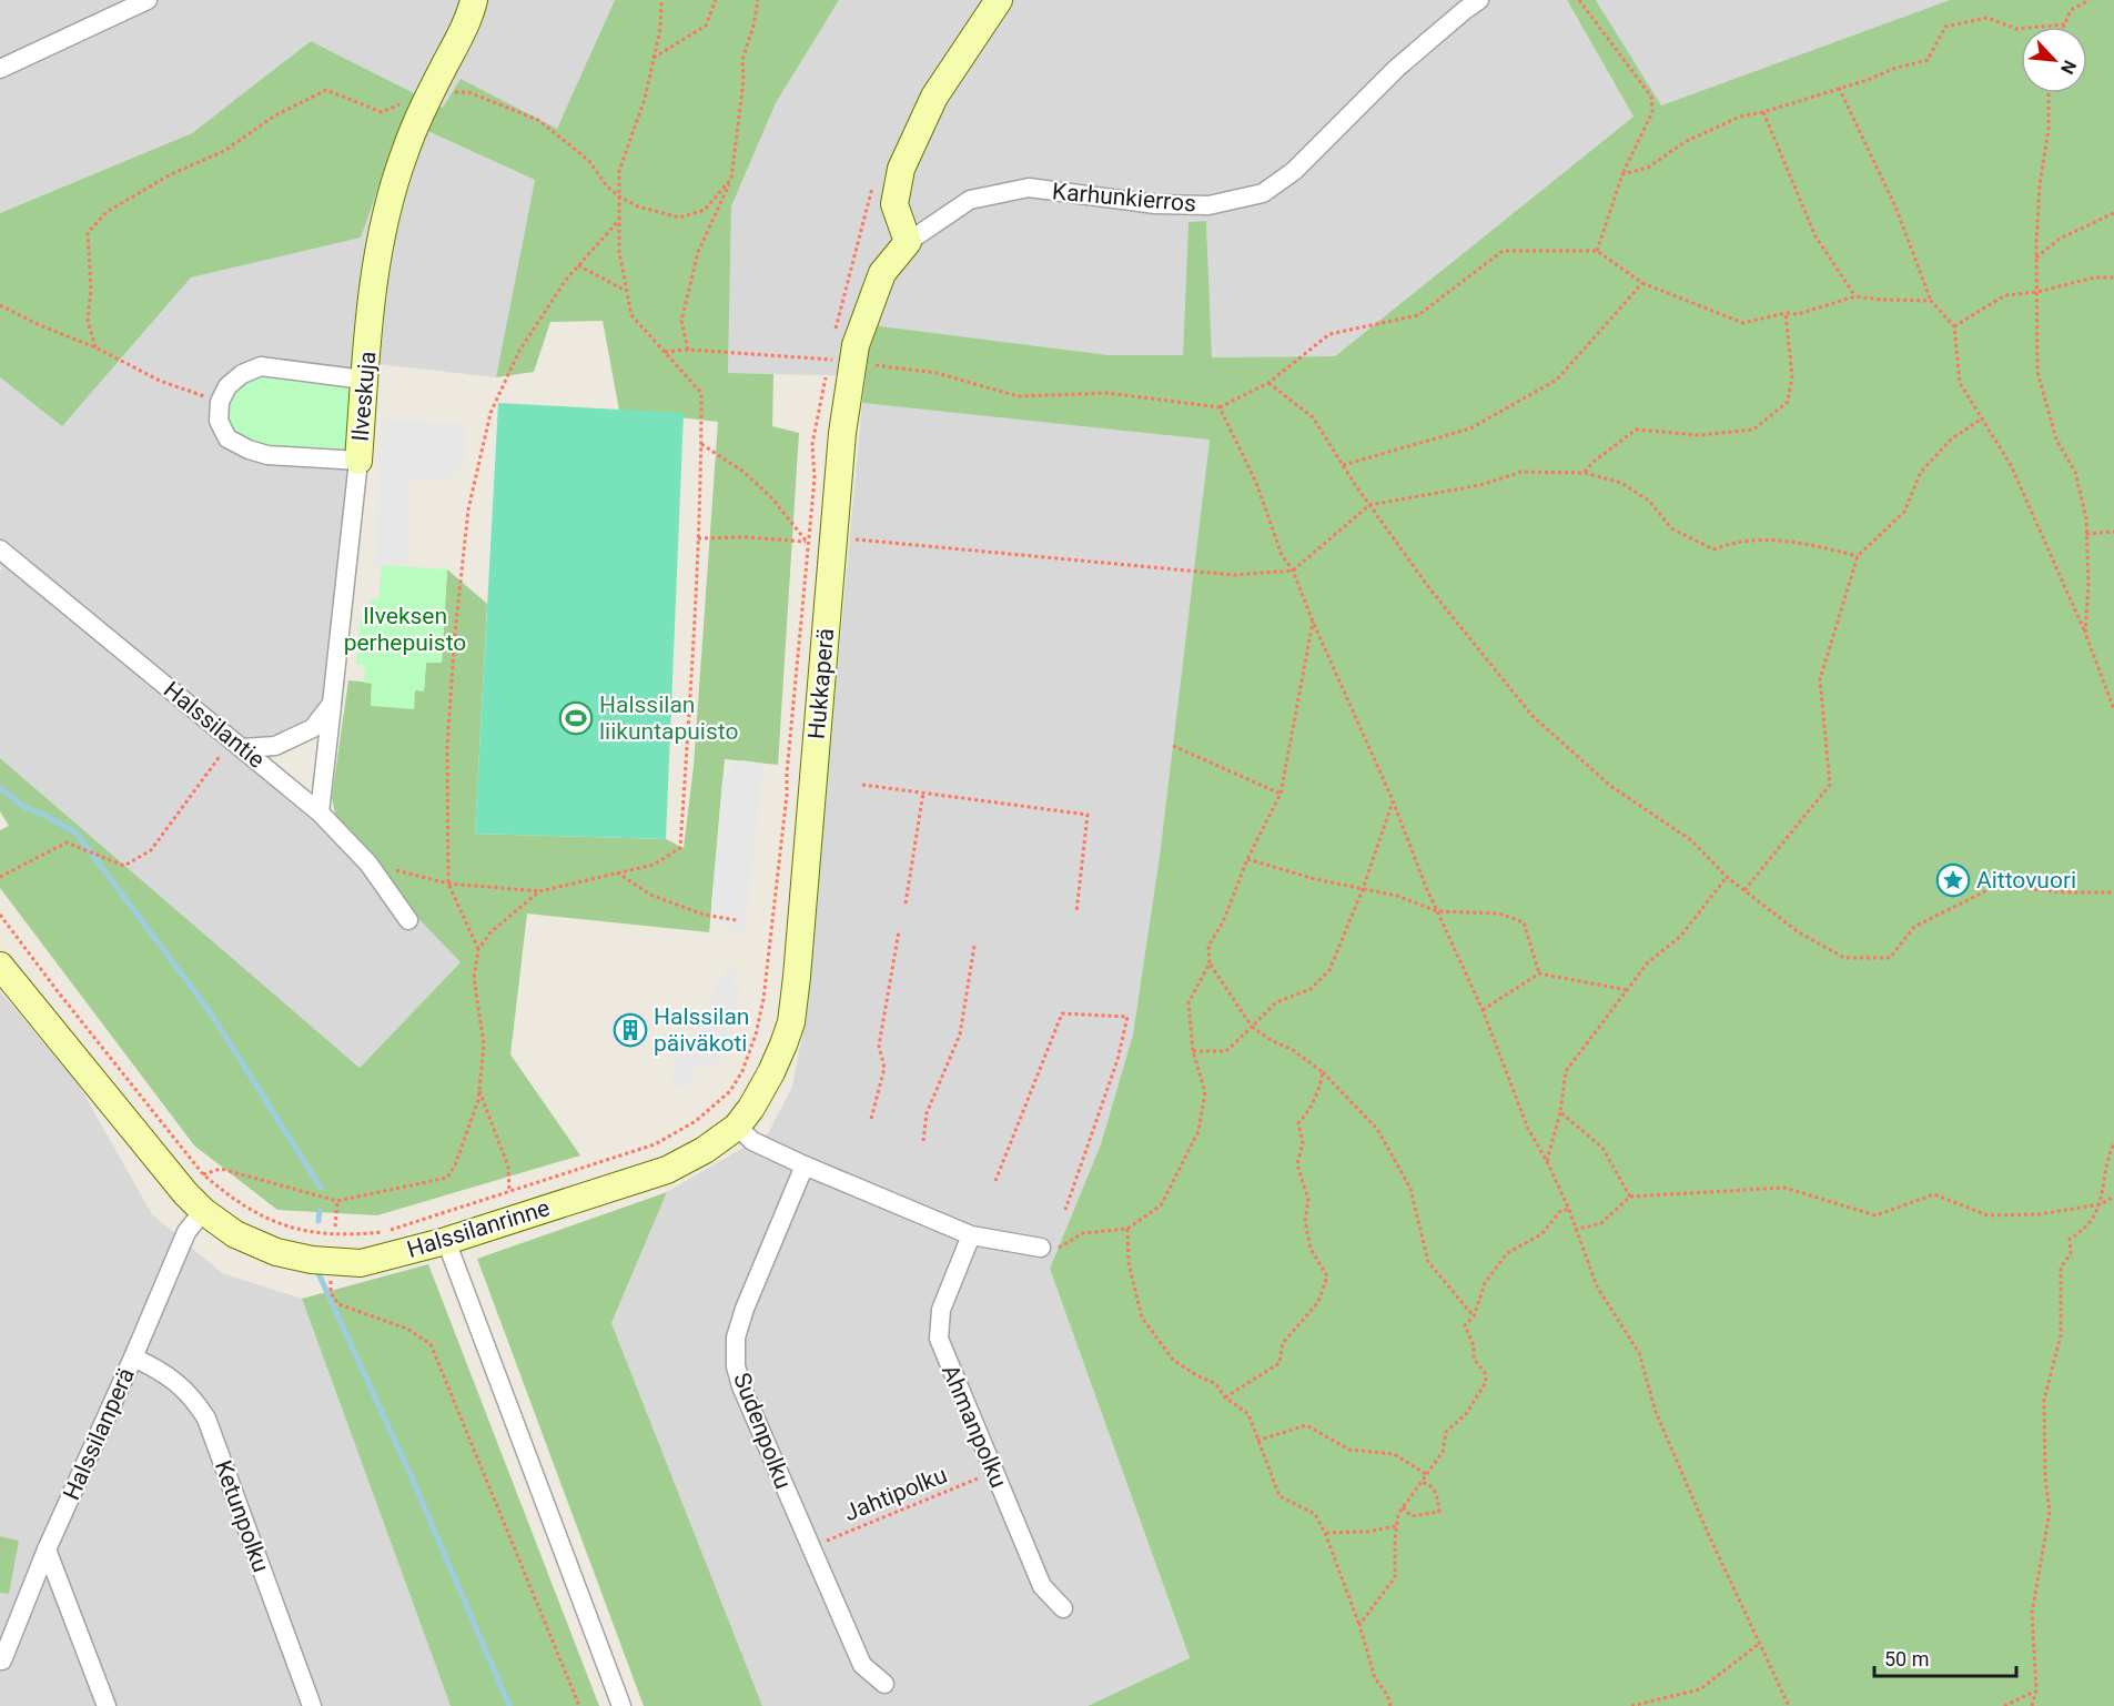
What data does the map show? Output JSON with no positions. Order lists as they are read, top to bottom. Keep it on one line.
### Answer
{"streets":{"street":["Karhunkierros","Ilveskuja","Hukkaperä","Halssilantie","Halssilanrinne","Ahmanpolku","Sudenpolku","Halssilanperä","Ketunpolku"],"path":["Jahtipolku"]},"crossings":[["Karhunkierros","Hukkaperä"],["Ilveskuja","Halssilantie"],["Hukkaperä","Halssilanrinne"],["Halssilanrinne","Halssilanperä"],["Ahmanpolku","Jahtipolku"],["Sudenpolku","Jahtipolku"],["Halssilanperä","Ketunpolku"]],"parks":["Ilveksen perhepuisto"],"places":{"sports":["Halssilan liikuntapuisto"],"place":["Aittovuori"],"building":["Halssilan päiväkoti"]},"scale_bar":"50 m","north":"bottom right"}
